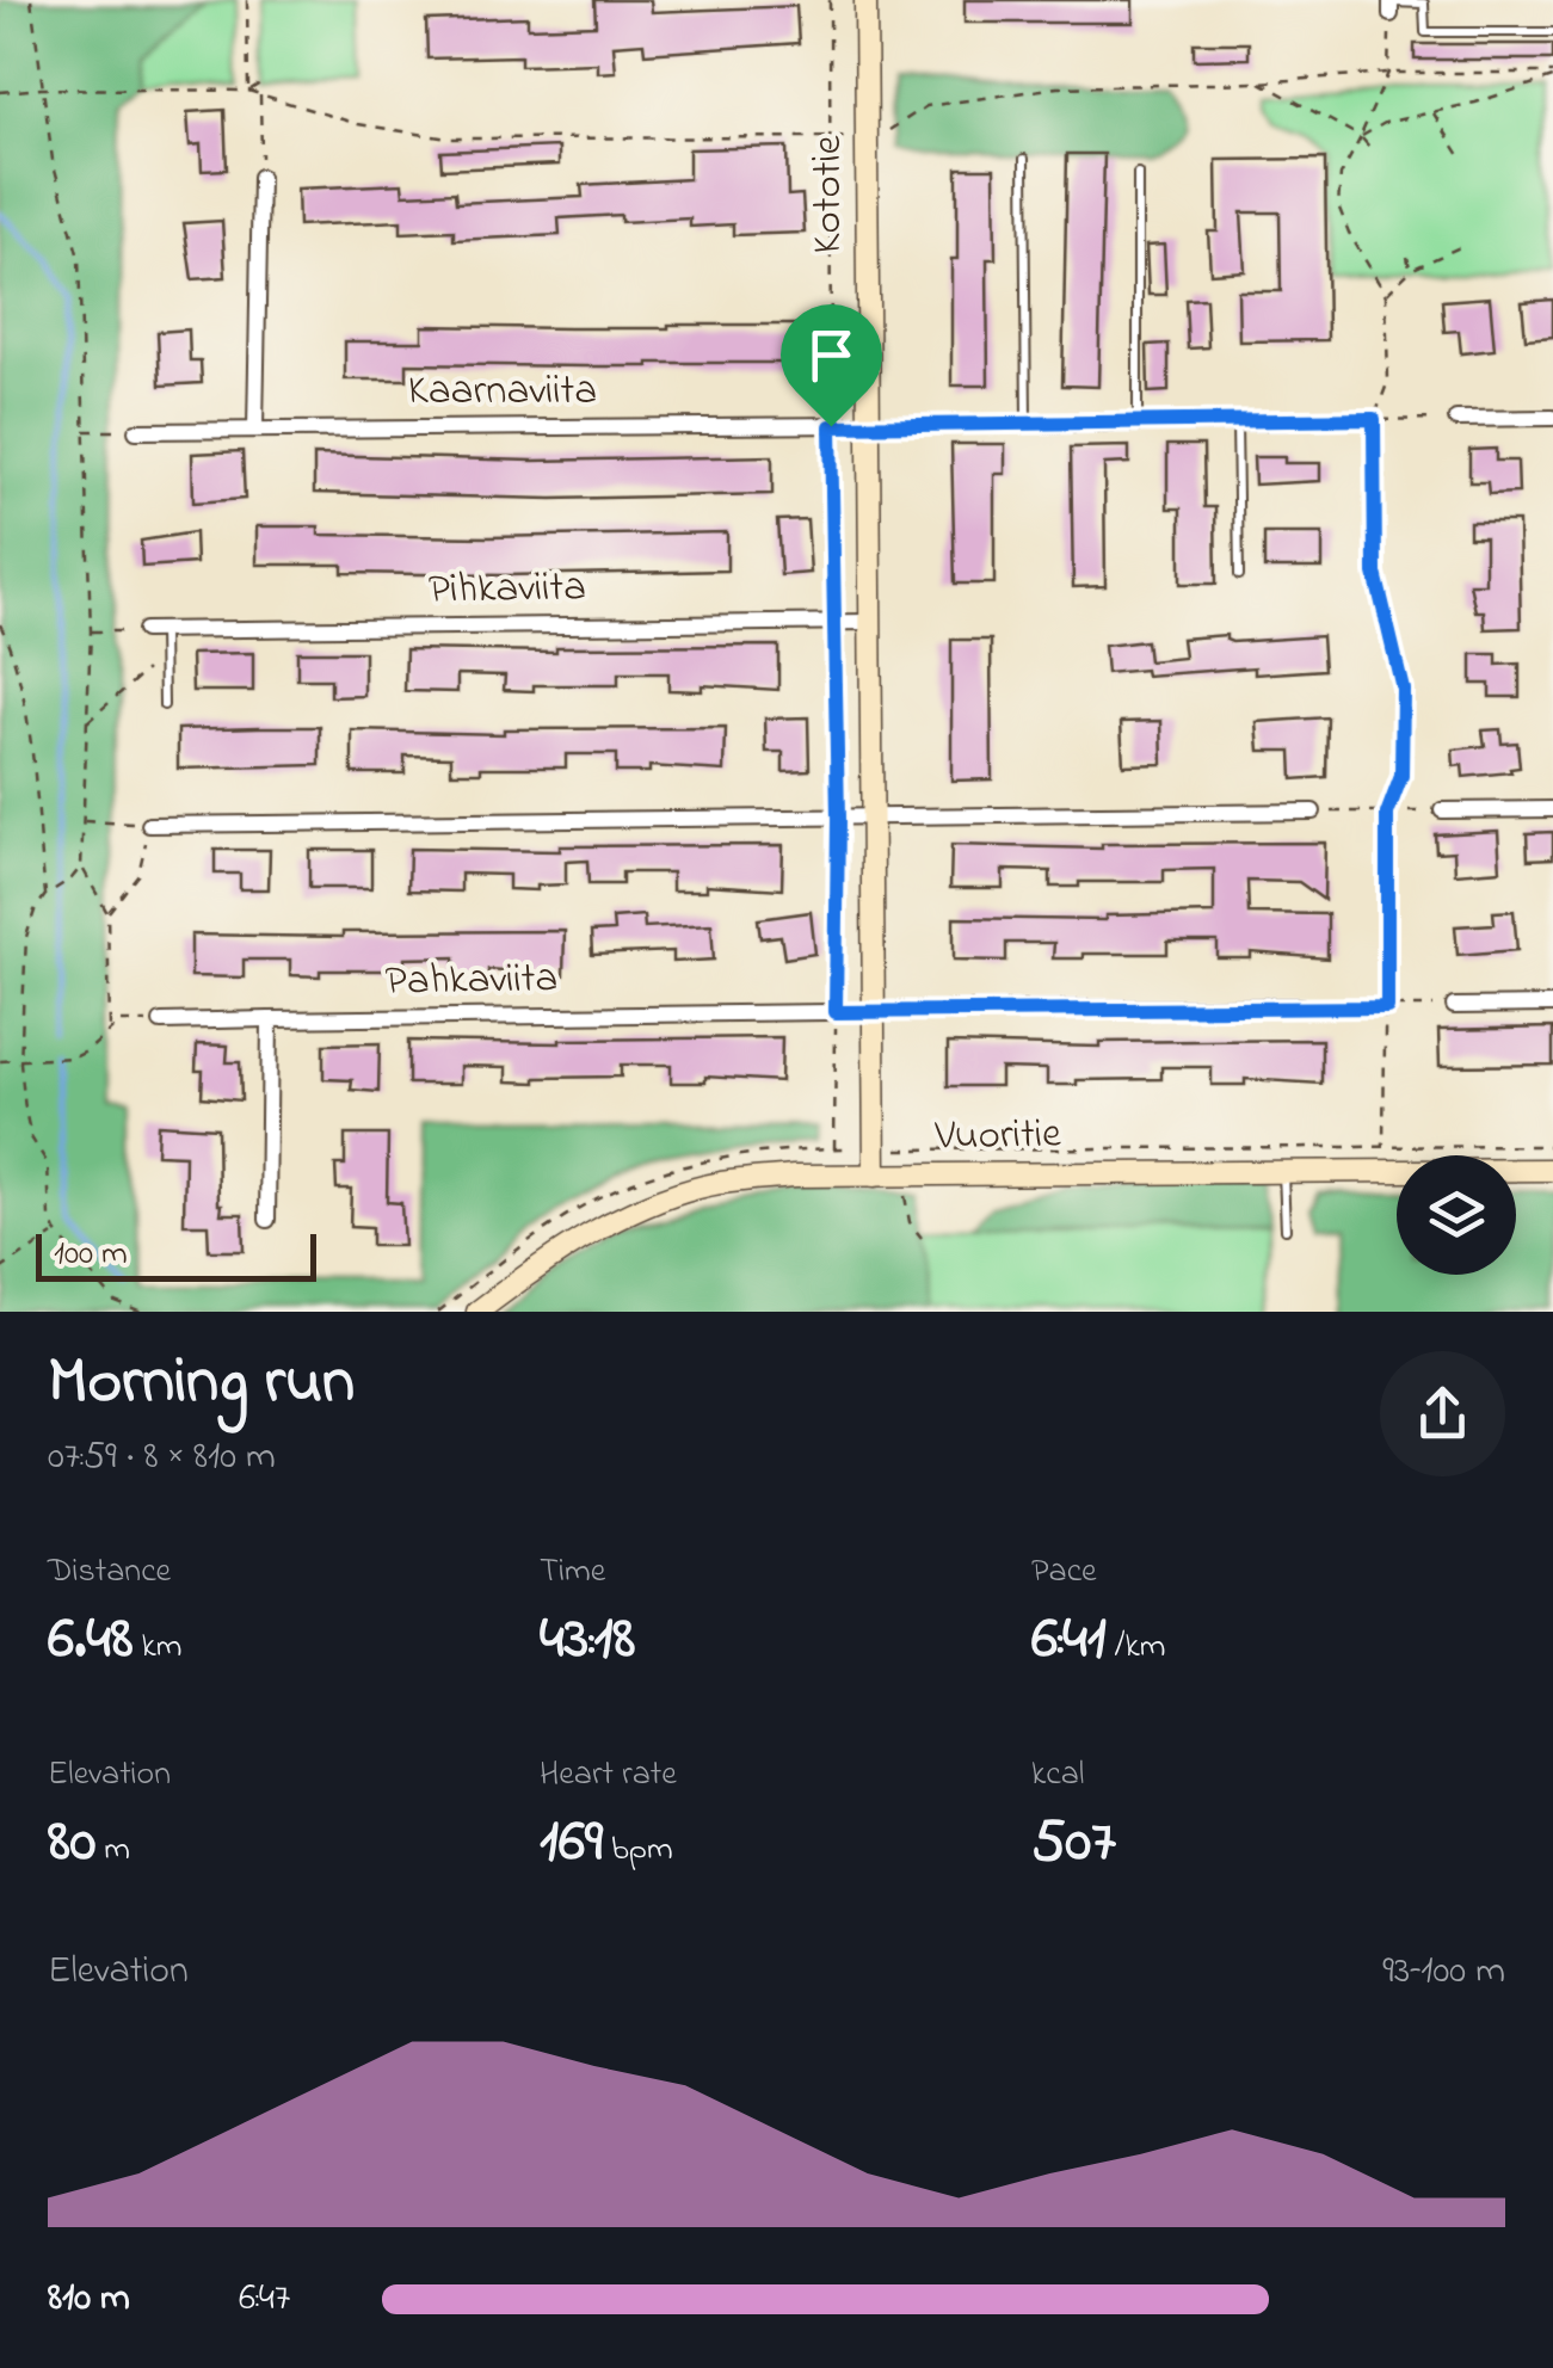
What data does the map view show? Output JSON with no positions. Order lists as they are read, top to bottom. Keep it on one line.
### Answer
{"streets":{"street":["Kototie","Kaarnaviita","Pihkaviita","Pahkaviita","Vuoritie"]},"crossings":[["Kototie","Kaarnaviita"],["Kototie","Pihkaviita"],["Kototie","Pahkaviita"],["Kototie","Vuoritie"]],"scale_bar":"100 m","page":{"scale":"100 m","heading":["Morning run","07:59 · 8 × 810 m"],"stats":[["Distance","6.48 km"],["Time","43:18"],["Pace","6:41 /km"],["Elevation","80 m"],["Heart rate","169 bpm"],["kcal","507"]],"chart":["Elevation","93–100 m"],"list":[{"name":"810 m","note":"6:47"}]}}
